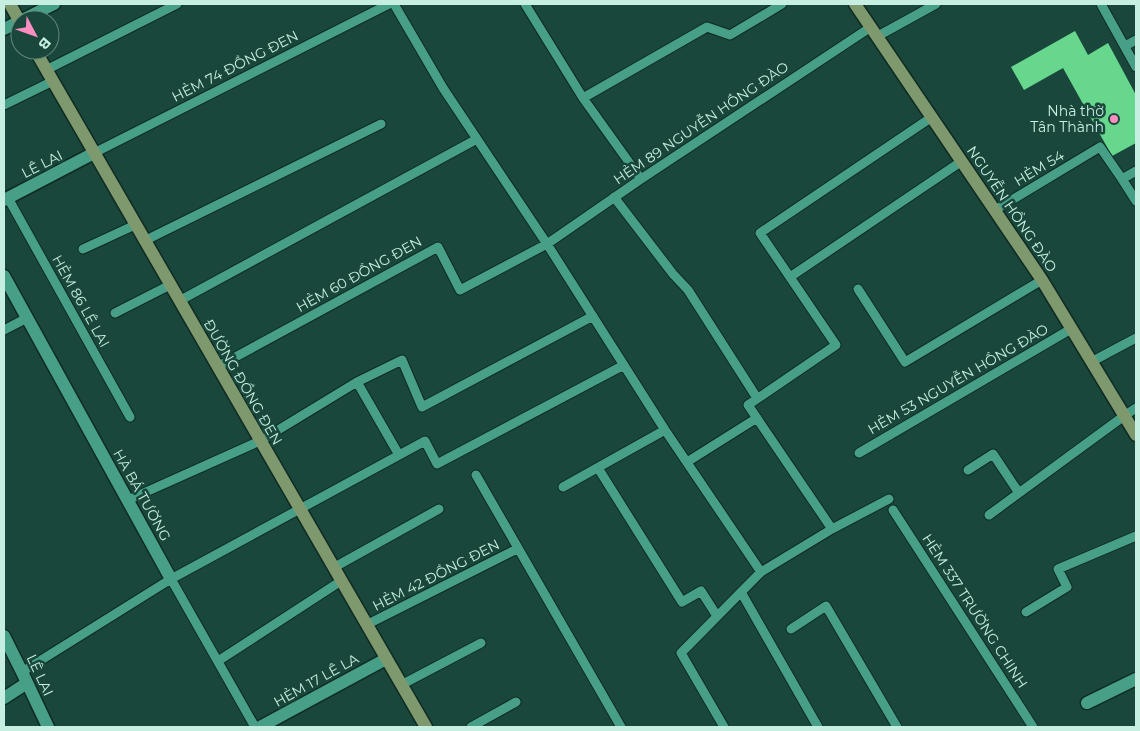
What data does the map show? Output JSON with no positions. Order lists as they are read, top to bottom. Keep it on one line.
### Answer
{"streets":{"street":["LÊ LAI","NGUYỄN HỒNG ĐÀO","ĐƯỜNG ĐỒNG ĐEN","HÀ BÁ TƯỜNG","HẺM 17 LÊ LA"],"lane":["HẺM 74 ĐỒNG ĐEN","HẺM 89 NGUYỄN HỒNG ĐÀO","HẺM 54","HẺM 60 ĐỒNG ĐEN","HẺM 86 LÊ LAI","HẺM 53 NGUYỄN HỒNG ĐÀO","HẺM 42 ĐỒNG ĐEN","HẺM 337 TRƯỜNG CHINH"]},"crossings":[["HẺM 74 ĐỒNG ĐEN","LÊ LAI"],["HẺM 74 ĐỒNG ĐEN","ĐƯỜNG ĐỒNG ĐEN"],["HẺM 89 NGUYỄN HỒNG ĐÀO","NGUYỄN HỒNG ĐÀO"],["HẺM 89 NGUYỄN HỒNG ĐÀO","HẺM 60 ĐỒNG ĐEN"],["LÊ LAI","HẺM 86 LÊ LAI"],["LÊ LAI","ĐƯỜNG ĐỒNG ĐEN"],["HẺM 54","NGUYỄN HỒNG ĐÀO"],["NGUYỄN HỒNG ĐÀO","HẺM 53 NGUYỄN HỒNG ĐÀO"],["HẺM 60 ĐỒNG ĐEN","ĐƯỜNG ĐỒNG ĐEN"],["ĐƯỜNG ĐỒNG ĐEN","HẺM 42 ĐỒNG ĐEN"],["ĐƯỜNG ĐỒNG ĐEN","HẺM 17 LÊ LA"],["HÀ BÁ TƯỜNG","HẺM 17 LÊ LA"]],"places":["Nhà thờ Tân Thành"],"north":"bottom right"}
